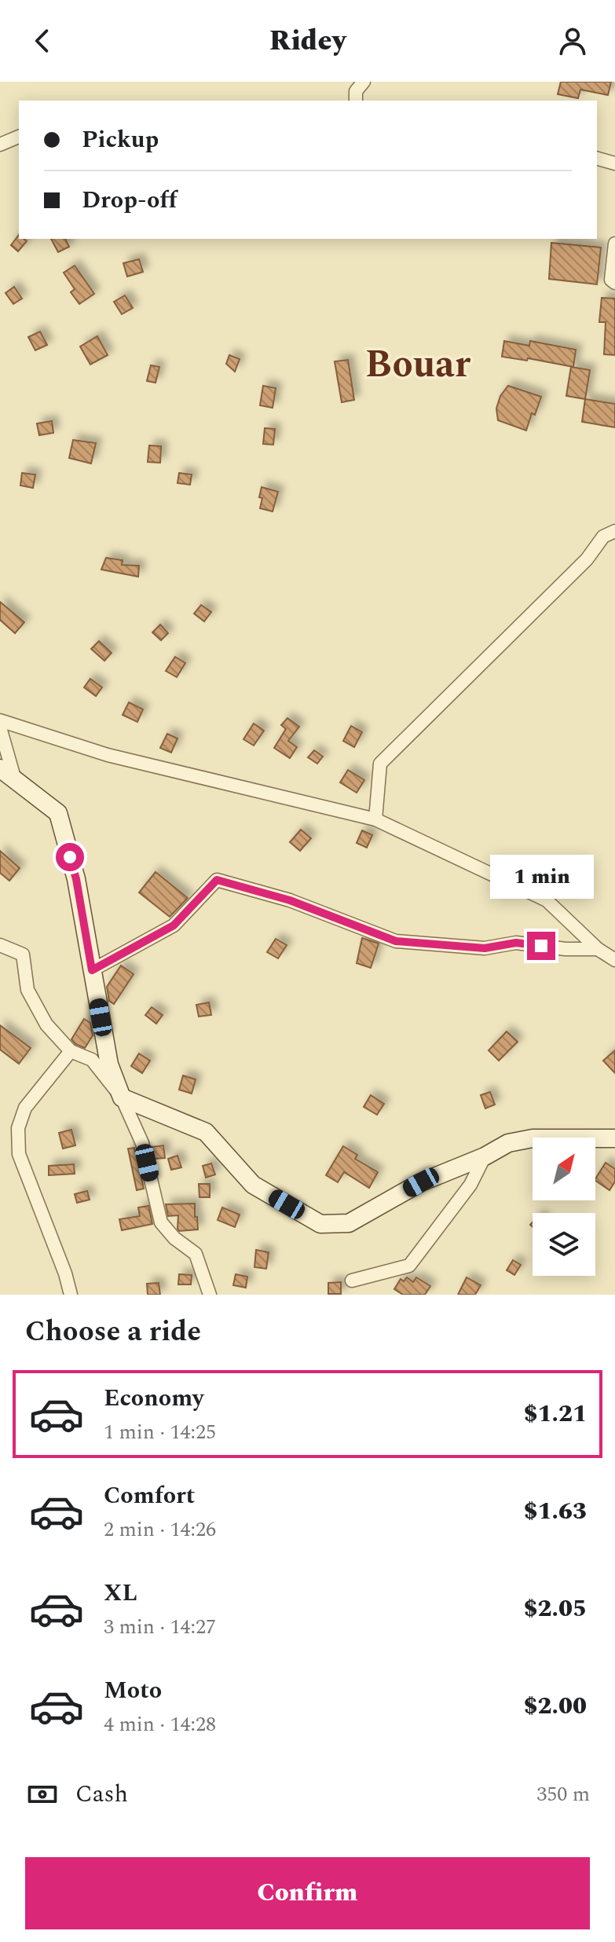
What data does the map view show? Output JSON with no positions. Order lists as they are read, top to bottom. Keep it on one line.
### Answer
{"districts":["Bouar"],"north":"top right","page":{"header":"Ridey","banner":["Pickup","Drop-off"],"bubble":"1 min","heading":"Choose a ride","list":[{"name":"Economy","note":"1 min · 14:25","value":"$1.21"},{"name":"Comfort","note":"2 min · 14:26","value":"$1.63"},{"name":"XL","note":"3 min · 14:27","value":"$2.05"},{"name":"Moto","note":"4 min · 14:28","value":"$2.00"}],"pay":["Cash","350 m"],"buttons":"Confirm"}}
